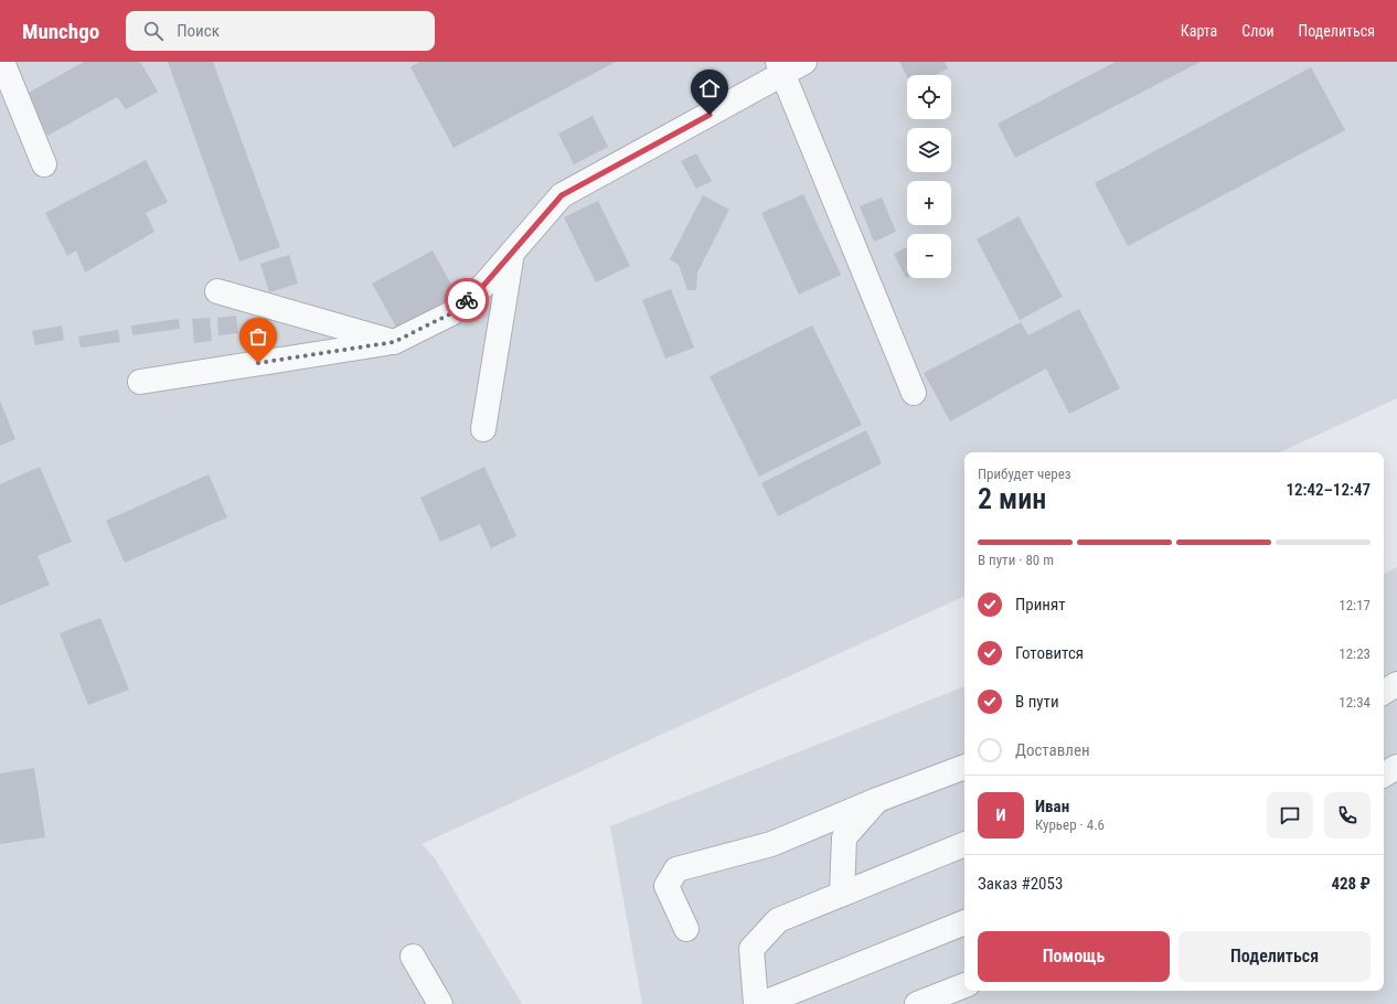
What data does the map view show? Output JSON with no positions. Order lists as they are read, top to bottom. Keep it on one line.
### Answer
{"page":{"header":"Munchgo","search":"Поиск","nav":["Карта","Слои","Поделиться"],"map_buttons":["+","−"],"heading":["2 мин","Прибудет через","12:42–12:47"],"panel":["Иван","Курьер · 4.6","Заказ #2053","428 ₽"],"bar":"В пути · 80 m","list":[["Принят","12:17"],["Готовится","12:23"],["В пути","12:34"],"Доставлен"],"round":"И","buttons":["Помощь","Поделиться"]}}
